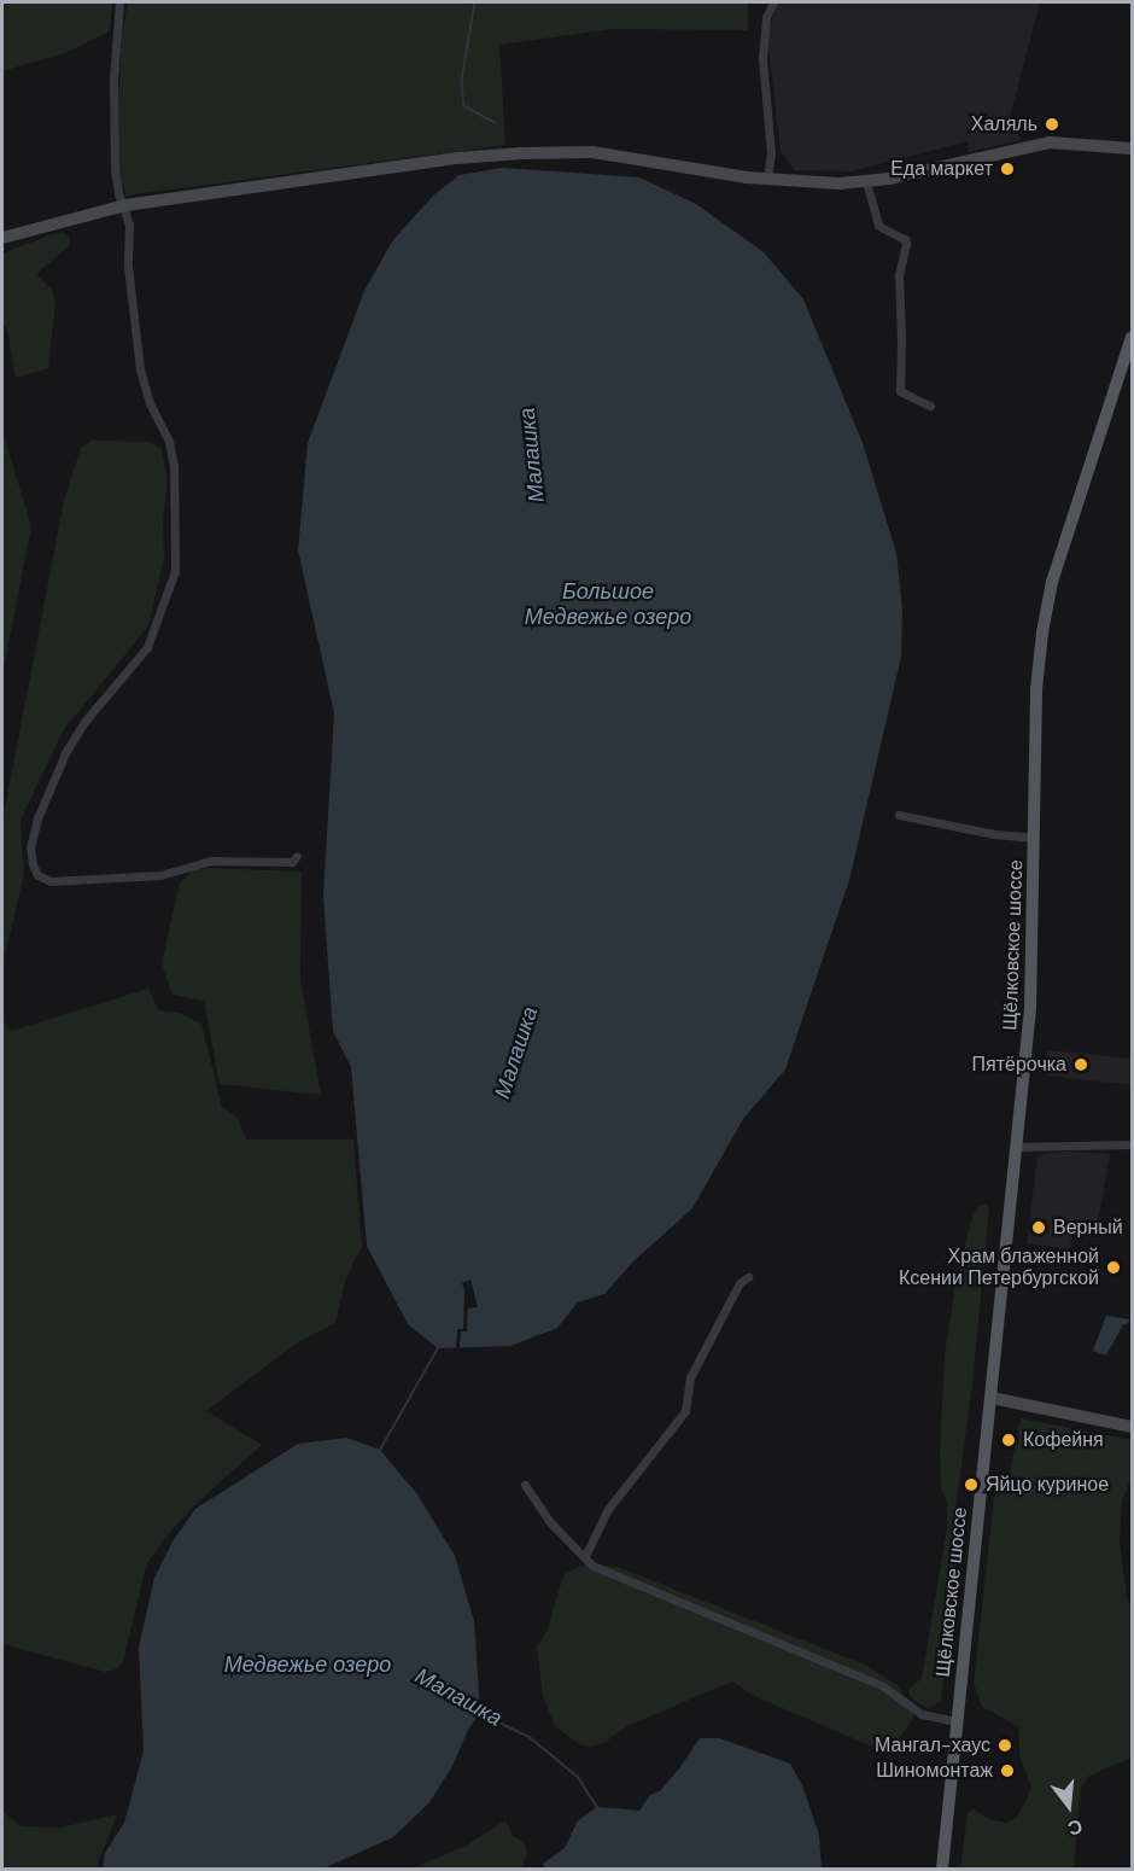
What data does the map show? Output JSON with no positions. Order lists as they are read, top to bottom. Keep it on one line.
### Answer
{"streets":{"main road":["Щёлковское шоссе"]},"water":["Малашка","Большое Медвежье озеро","Медвежье озеро"],"places":["Халяль","Еда маркет","Пятёрочка","Верный","Храм блаженной Ксении Петербургской","Кофейня","Яйцо куриное","Мангал-хаус","Шиномонтаж"],"north":"bottom"}
